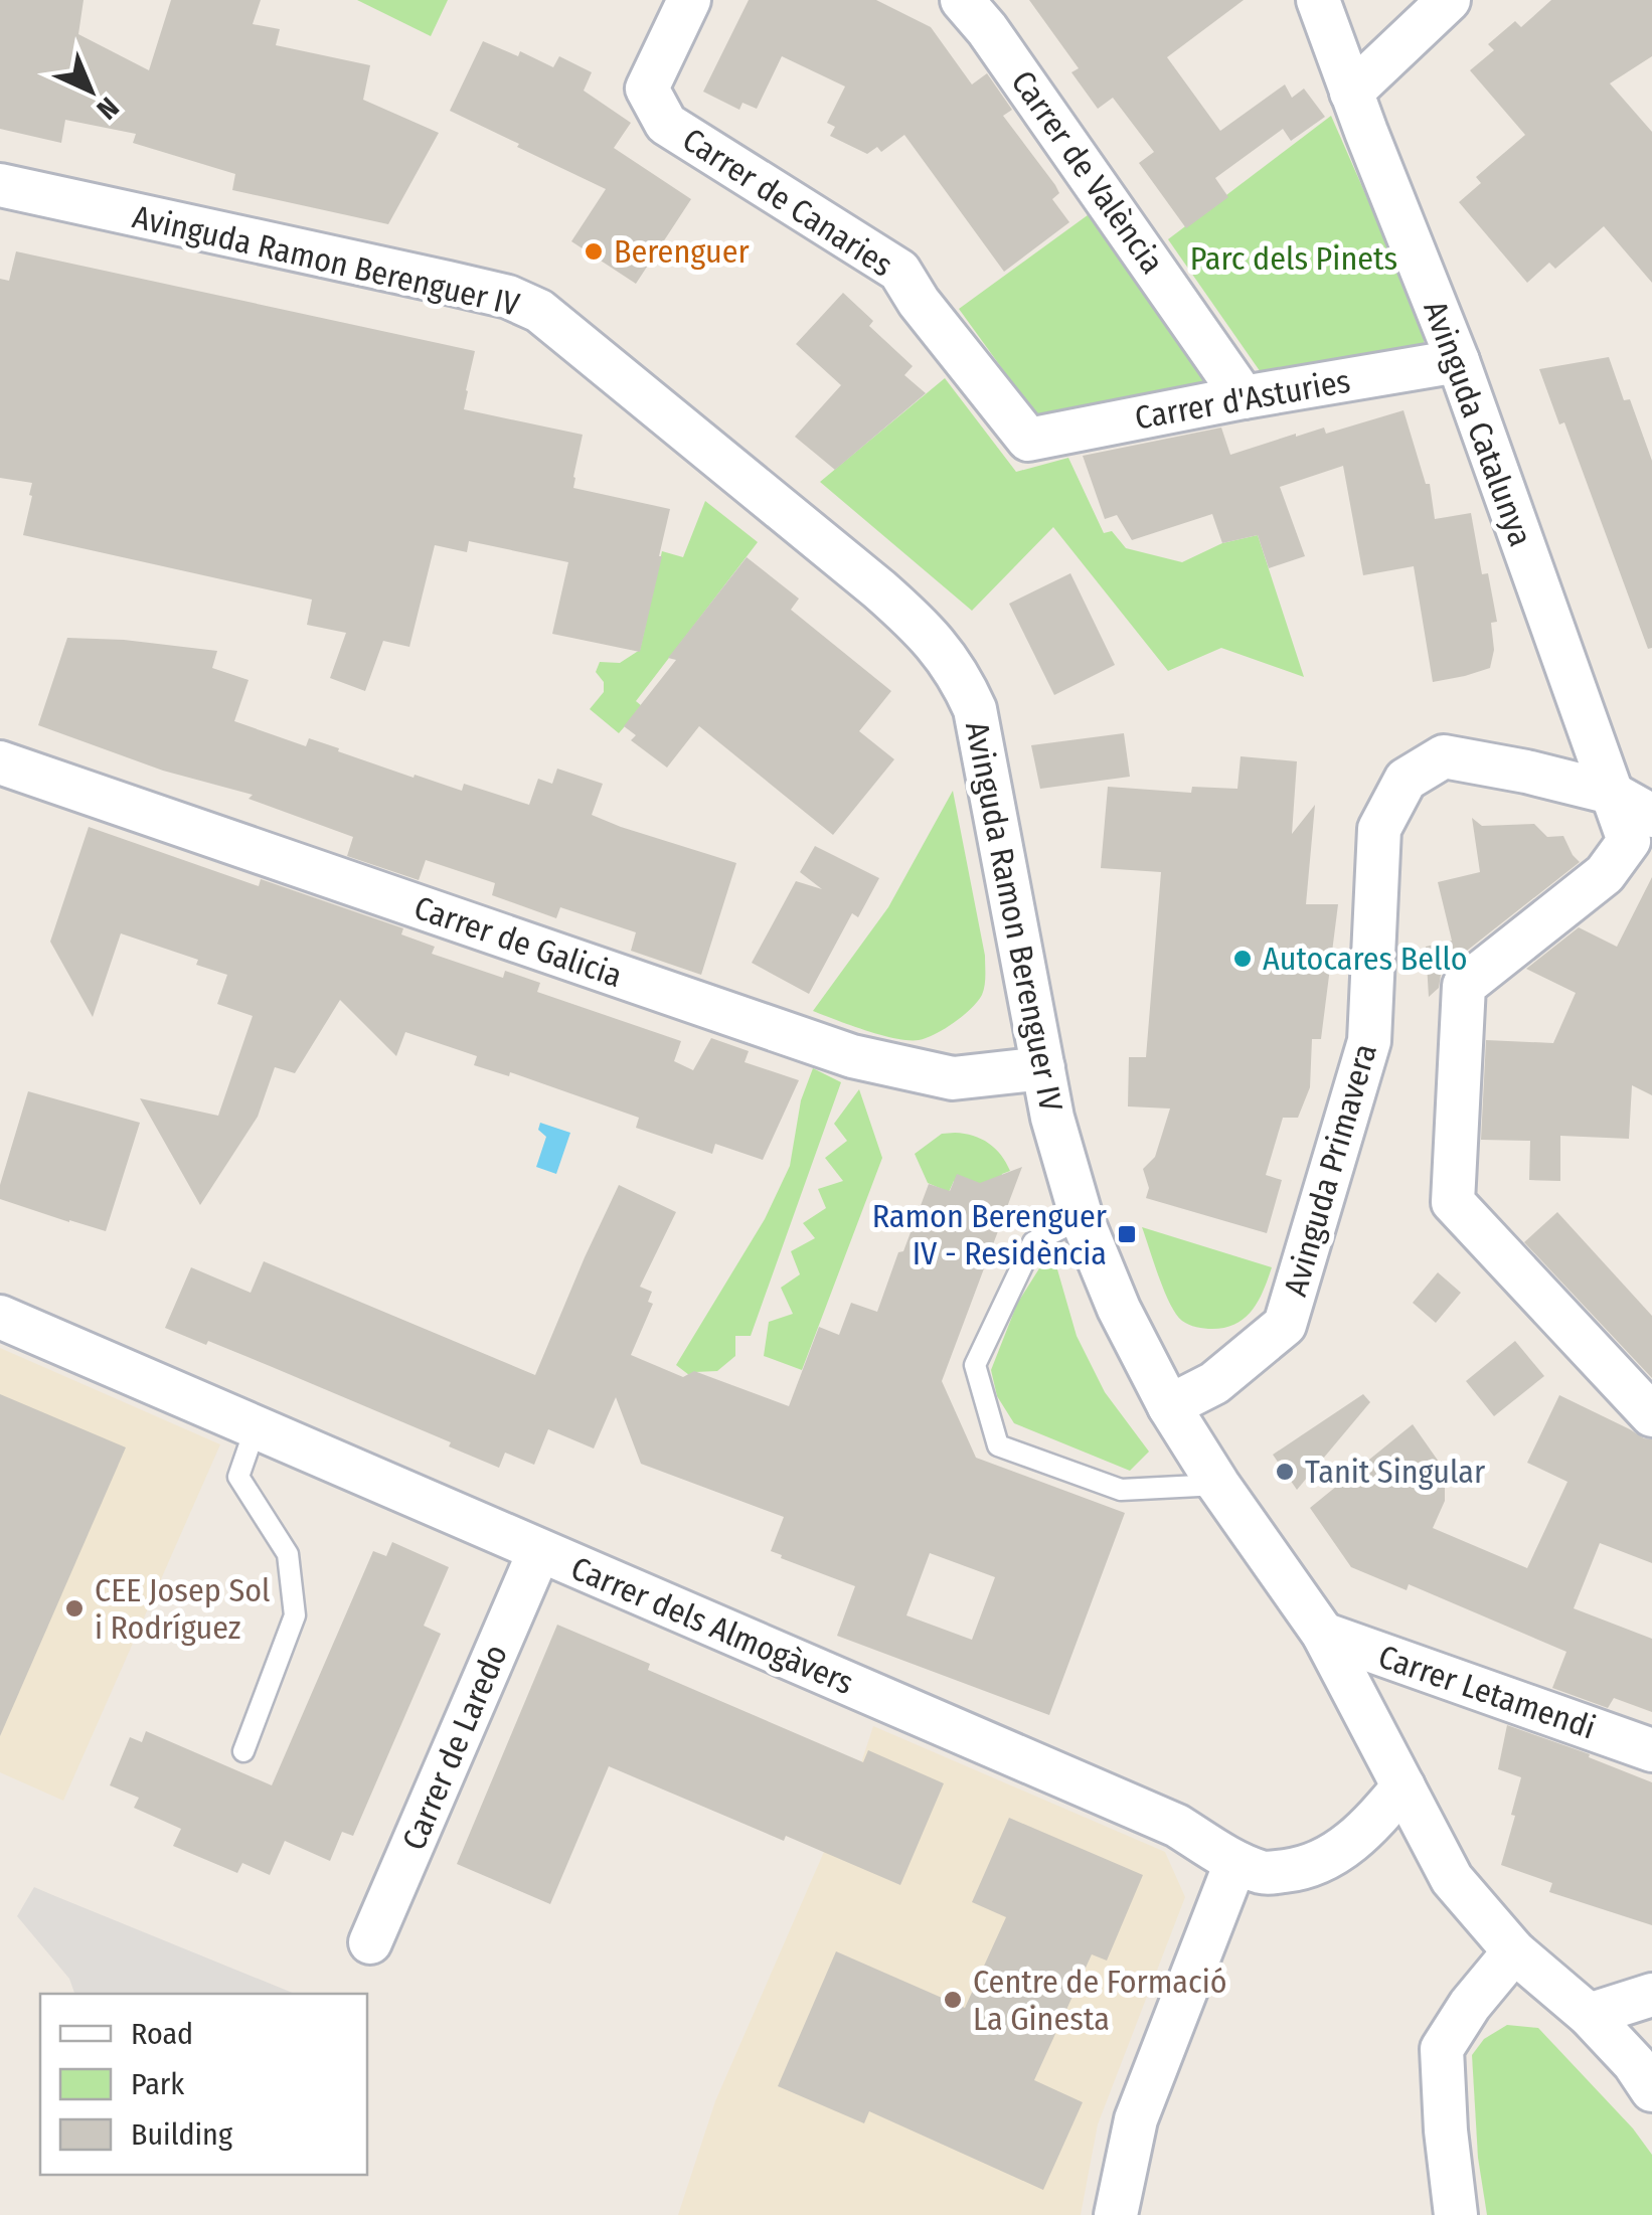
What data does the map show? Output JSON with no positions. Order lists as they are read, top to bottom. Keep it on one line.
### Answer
{"streets":{"street":["Carrer de València","Carrer de Canaries","Avinguda Ramon Berenguer IV","Carrer d'Asturies","Avinguda Catalunya","Carrer de Galicia","Avinguda Primavera","Carrer dels Almogàvers","Carrer Letamendi","Carrer de Laredo"]},"crossings":[["Carrer de València","Carrer d'Asturies"],["Carrer de Canaries","Carrer d'Asturies"],["Avinguda Ramon Berenguer IV","Carrer de Galicia"],["Avinguda Ramon Berenguer IV","Avinguda Primavera"],["Avinguda Ramon Berenguer IV","Carrer dels Almogàvers"],["Avinguda Ramon Berenguer IV","Carrer Letamendi"],["Carrer d'Asturies","Avinguda Catalunya"],["Avinguda Catalunya","Avinguda Primavera"],["Carrer dels Almogàvers","Carrer de Laredo"]],"parks":["Parc dels Pinets"],"places":{"other":["Berenguer","Autocares Bello","Tanit Singular","CEE Josep Sol i Rodríguez","Centre de Formació La Ginesta"],"transit":["Ramon Berenguer IV - Residència"]},"legend":["Road","Park","Building"],"north":"bottom right"}
